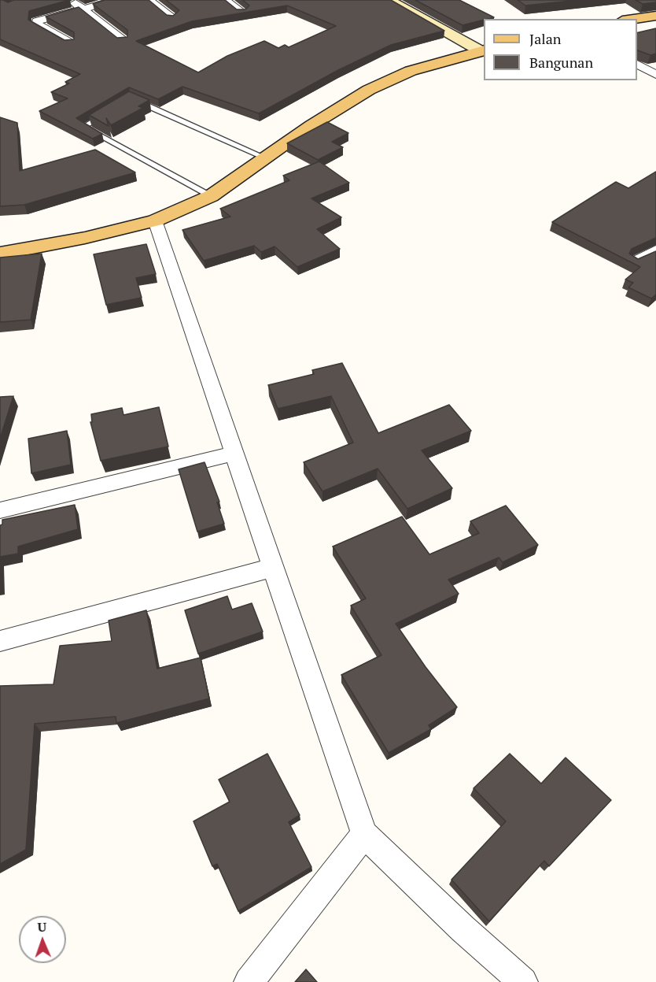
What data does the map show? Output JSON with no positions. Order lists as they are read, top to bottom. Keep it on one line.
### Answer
{"legend":["Jalan","Bangunan"],"north":"top"}
